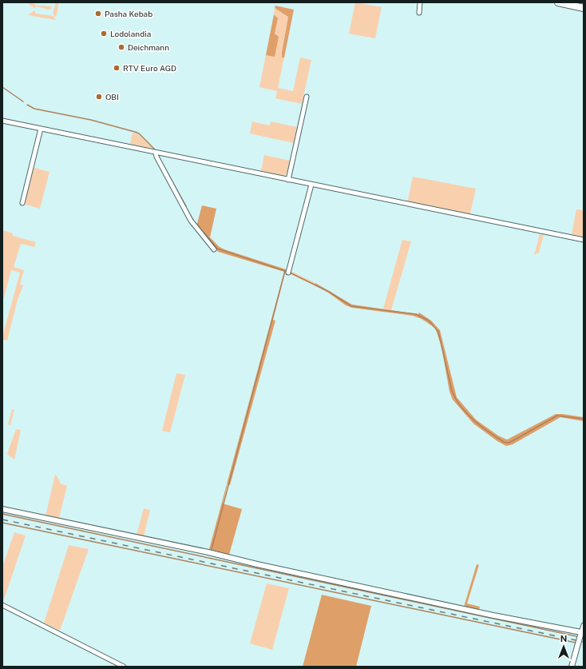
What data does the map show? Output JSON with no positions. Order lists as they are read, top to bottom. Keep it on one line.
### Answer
{"places":["Pasha Kebab","Lodolandia","Deichmann","RTV Euro AGD","OBI"],"north":"top"}
